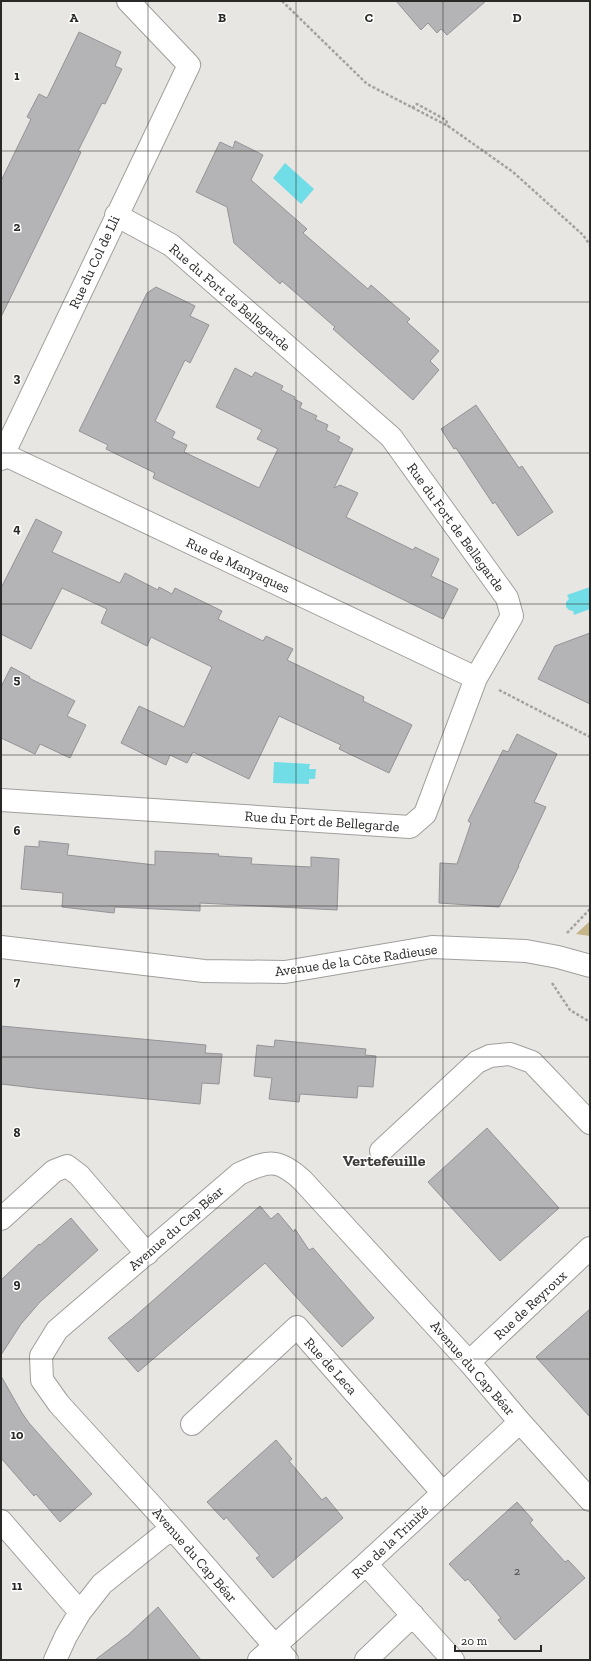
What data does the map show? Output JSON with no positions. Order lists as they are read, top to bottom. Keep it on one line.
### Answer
{"streets":{"street":["Rue du Col de Lli","Rue du Fort de Bellegarde","Rue de Manyaques","Avenue de la Côte Radieuse","Avenue du Cap Béar","Rue de Reyroux","Rue de Leca","Rue de la Trinité"]},"crossings":[["Rue du Col de Lli","Rue du Fort de Bellegarde"],["Rue du Col de Lli","Rue de Manyaques"],["Rue du Fort de Bellegarde","Rue de Manyaques"],["Avenue du Cap Béar","Rue de Reyroux"],["Avenue du Cap Béar","Rue de la Trinité"],["Rue de Leca","Rue de la Trinité"]],"districts":["Vertefeuille"],"house_numbers":["2"],"scale_bar":"20 m","grid":{"columns":["A","B","C","D"],"rows":["1","2","3","4","5","6","7","8","9","10","11"]}}
